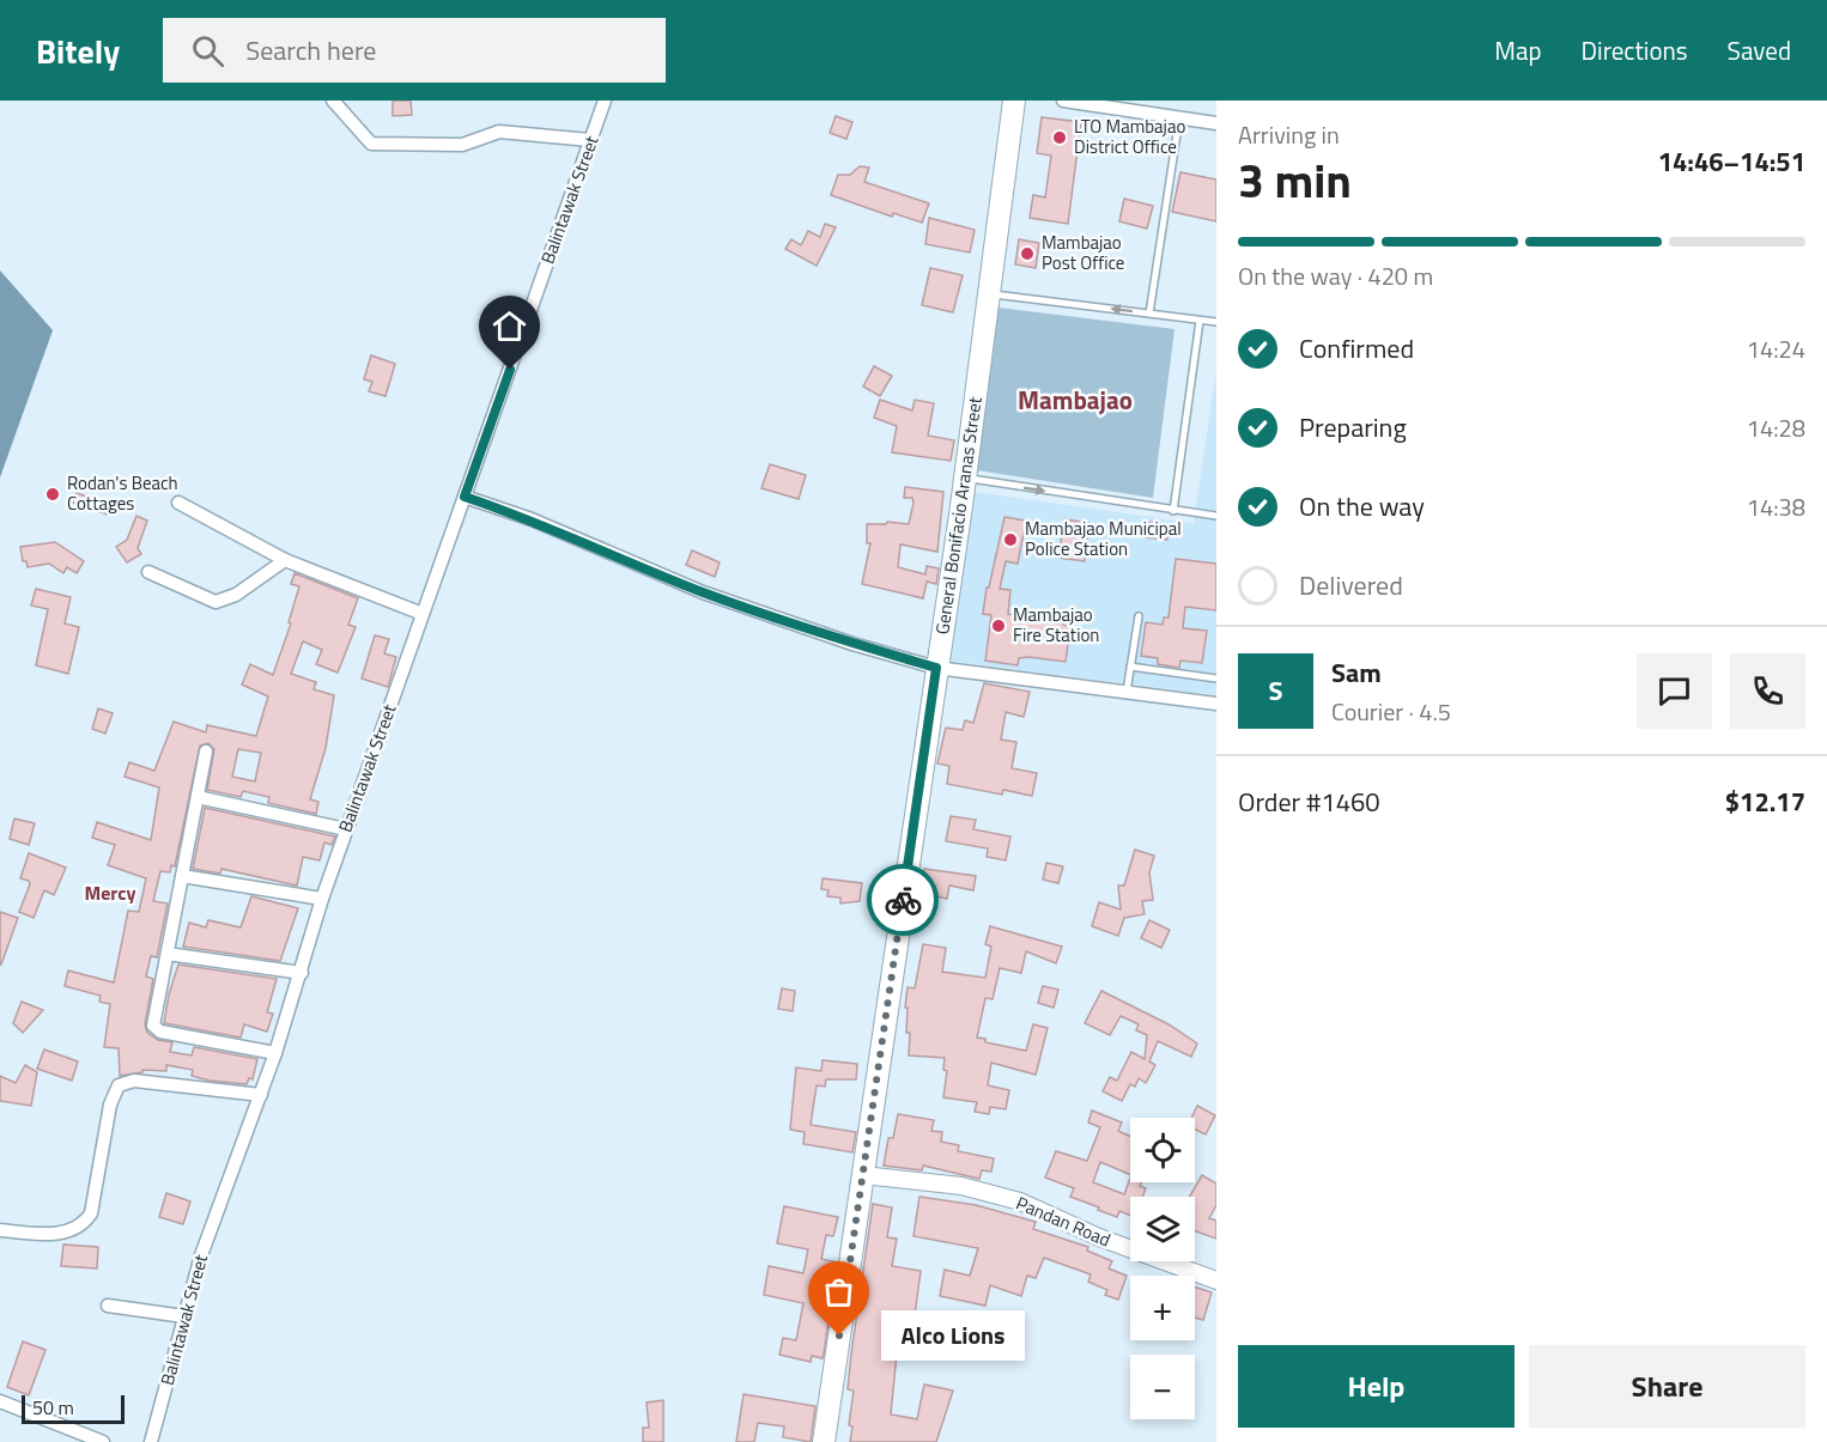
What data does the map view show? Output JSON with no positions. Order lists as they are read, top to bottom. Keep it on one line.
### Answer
{"streets":{"main road":["General Bonifacio Aranas Street"],"street":["Balintawak Street","Pandan Road"]},"crossings":[["General Bonifacio Aranas Street","Pandan Road"]],"districts":["Mambajao","Mercy"],"places":["LTO Mambajao District Office","Mambajao Post Office","Rodan's Beach Cottages","Mambajao Municipal Police Station","Mambajao Fire Station","Alco Lions"],"scale_bar":"50 m","page":{"header":"Bitely","search":"Search here","nav":["Map","Directions","Saved"],"heading":["3 min","Arriving in","14:46–14:51"],"panel":["Sam","Courier · 4.5","Order #1460","$12.17"],"bar":"On the way · 420 m","list":[["Confirmed","14:24"],["Preparing","14:28"],["On the way","14:38"],"Delivered"],"round":"S","map_buttons":["+","−"],"bubble":"Alco Lions","buttons":["Help","Share"],"scale":"50 m"}}
